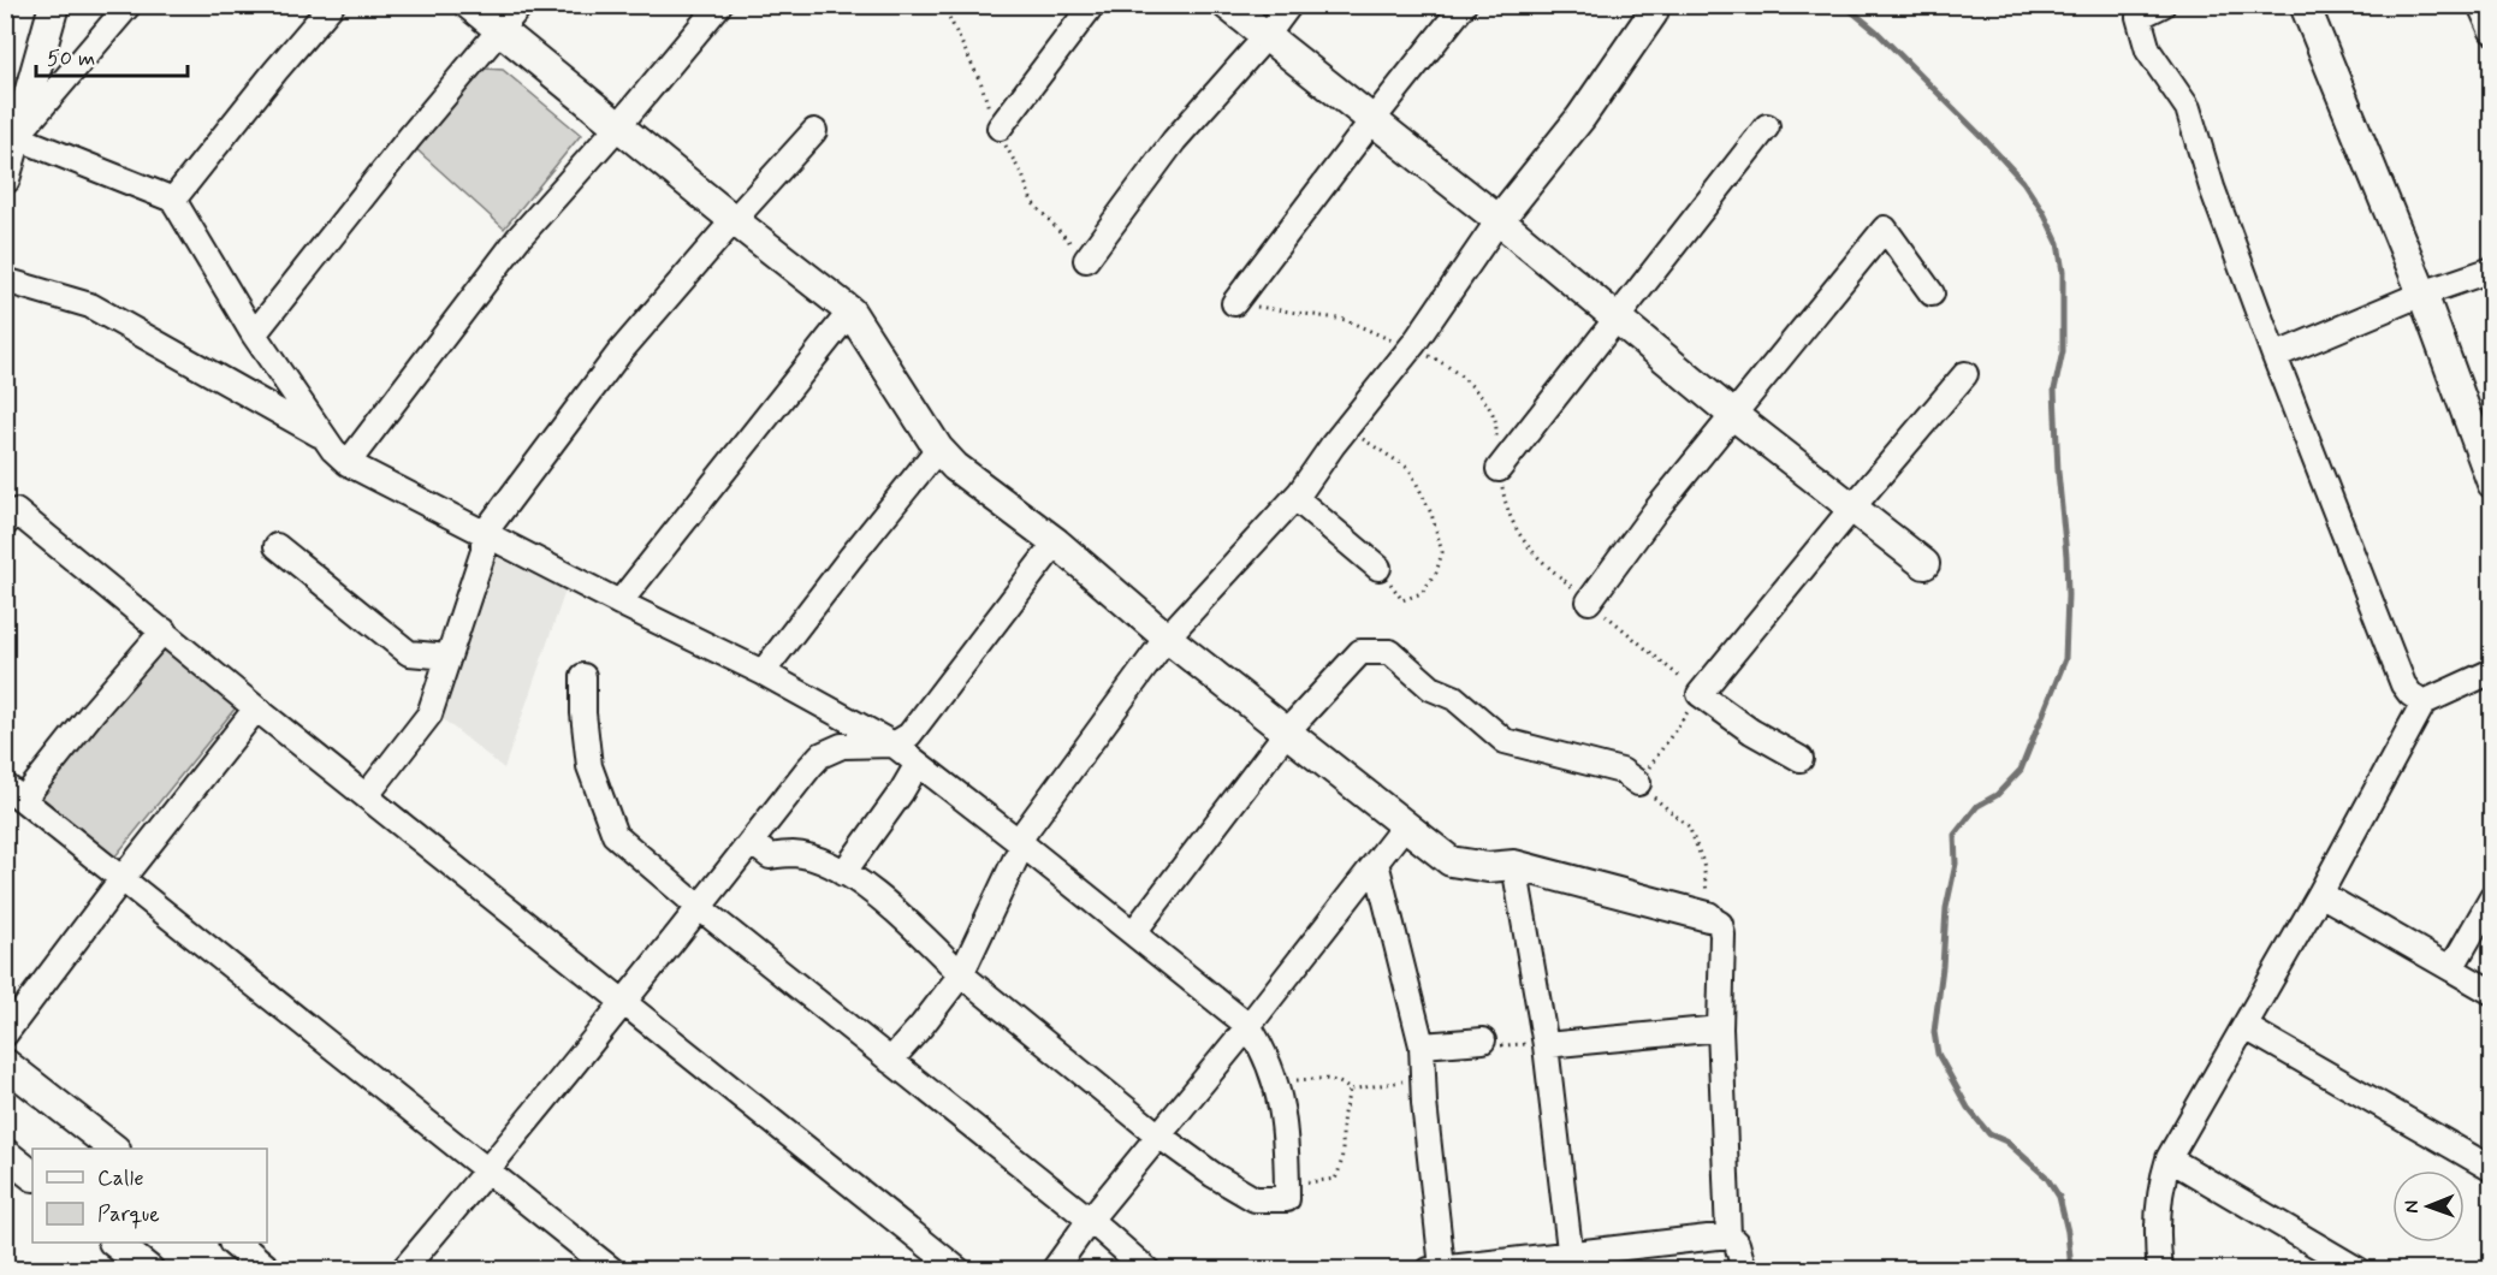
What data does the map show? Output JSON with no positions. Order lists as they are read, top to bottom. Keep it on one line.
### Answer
{"legend":["Calle","Parque"],"scale_bar":"50 m","north":"left"}
